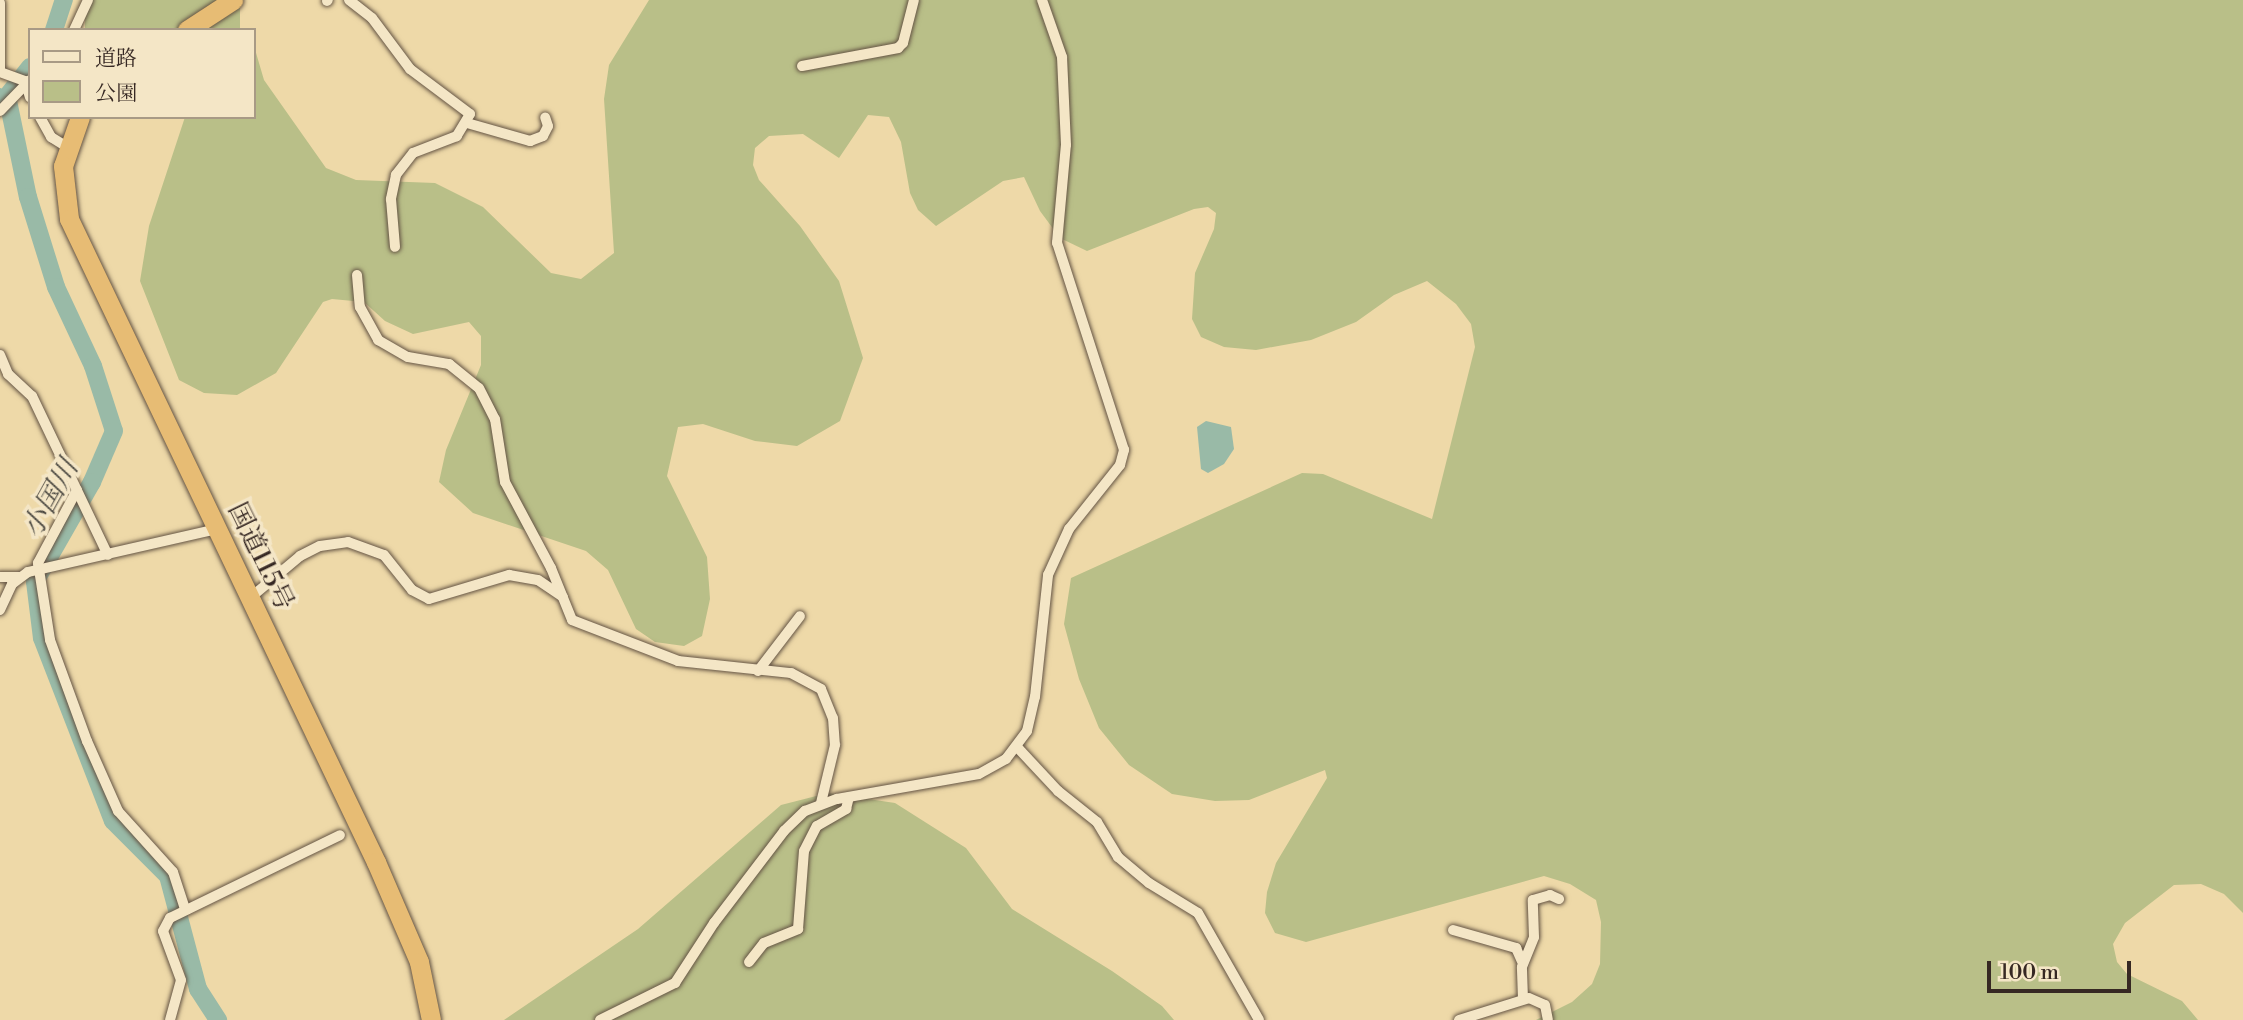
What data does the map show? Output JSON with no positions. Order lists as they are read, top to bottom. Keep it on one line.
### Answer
{"streets":{"highway":["国道115号"]},"water":["小国川"],"legend":["道路","公園"],"scale_bar":"100 m"}
